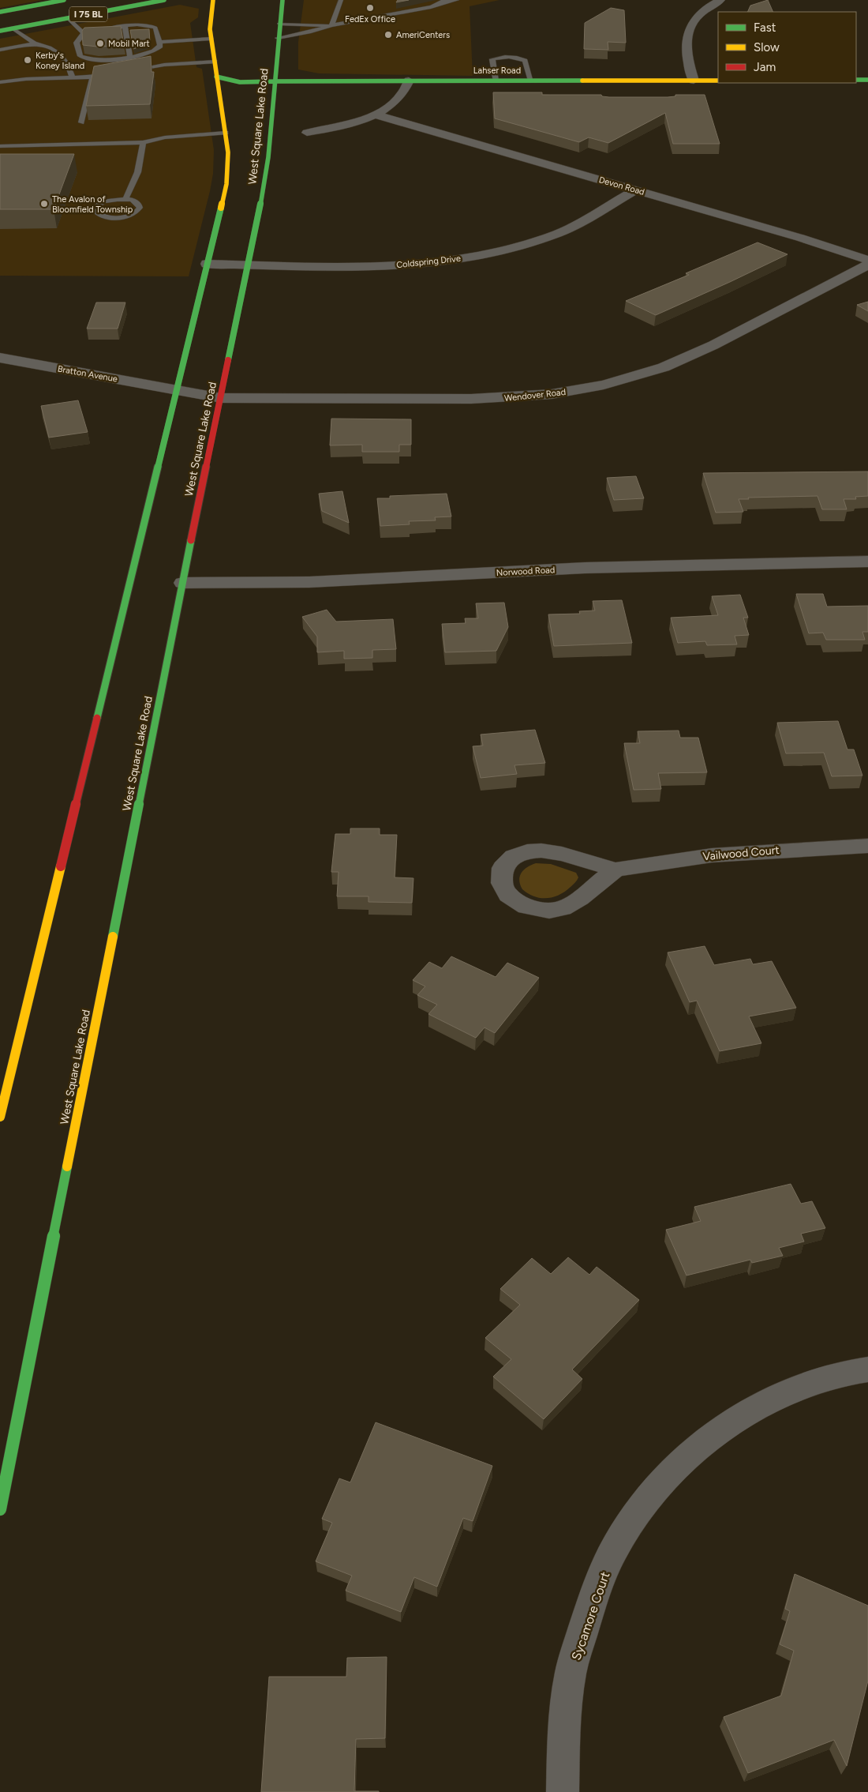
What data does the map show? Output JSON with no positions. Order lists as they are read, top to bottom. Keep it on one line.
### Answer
{"streets":{"main road":["I 75 BL","Lahser Road","West Square Lake Road"],"street":["Devon Road","Coldspring Drive","Bratton Avenue","Wendover Road","Norwood Road","Vailwood Court","Sycamore Court"]},"crossings":[["Lahser Road","West Square Lake Road"],["West Square Lake Road","Coldspring Drive"],["West Square Lake Road","Wendover Road"],["West Square Lake Road","Norwood Road"],["Devon Road","Coldspring Drive"],["Bratton Avenue","Wendover Road"]],"places":["FedEx Office","AmeriCenters","Mobil Mart","Kerby's Koney Island","The Avalon of Bloomfield Township"],"legend":["Fast","Slow","Jam"]}
